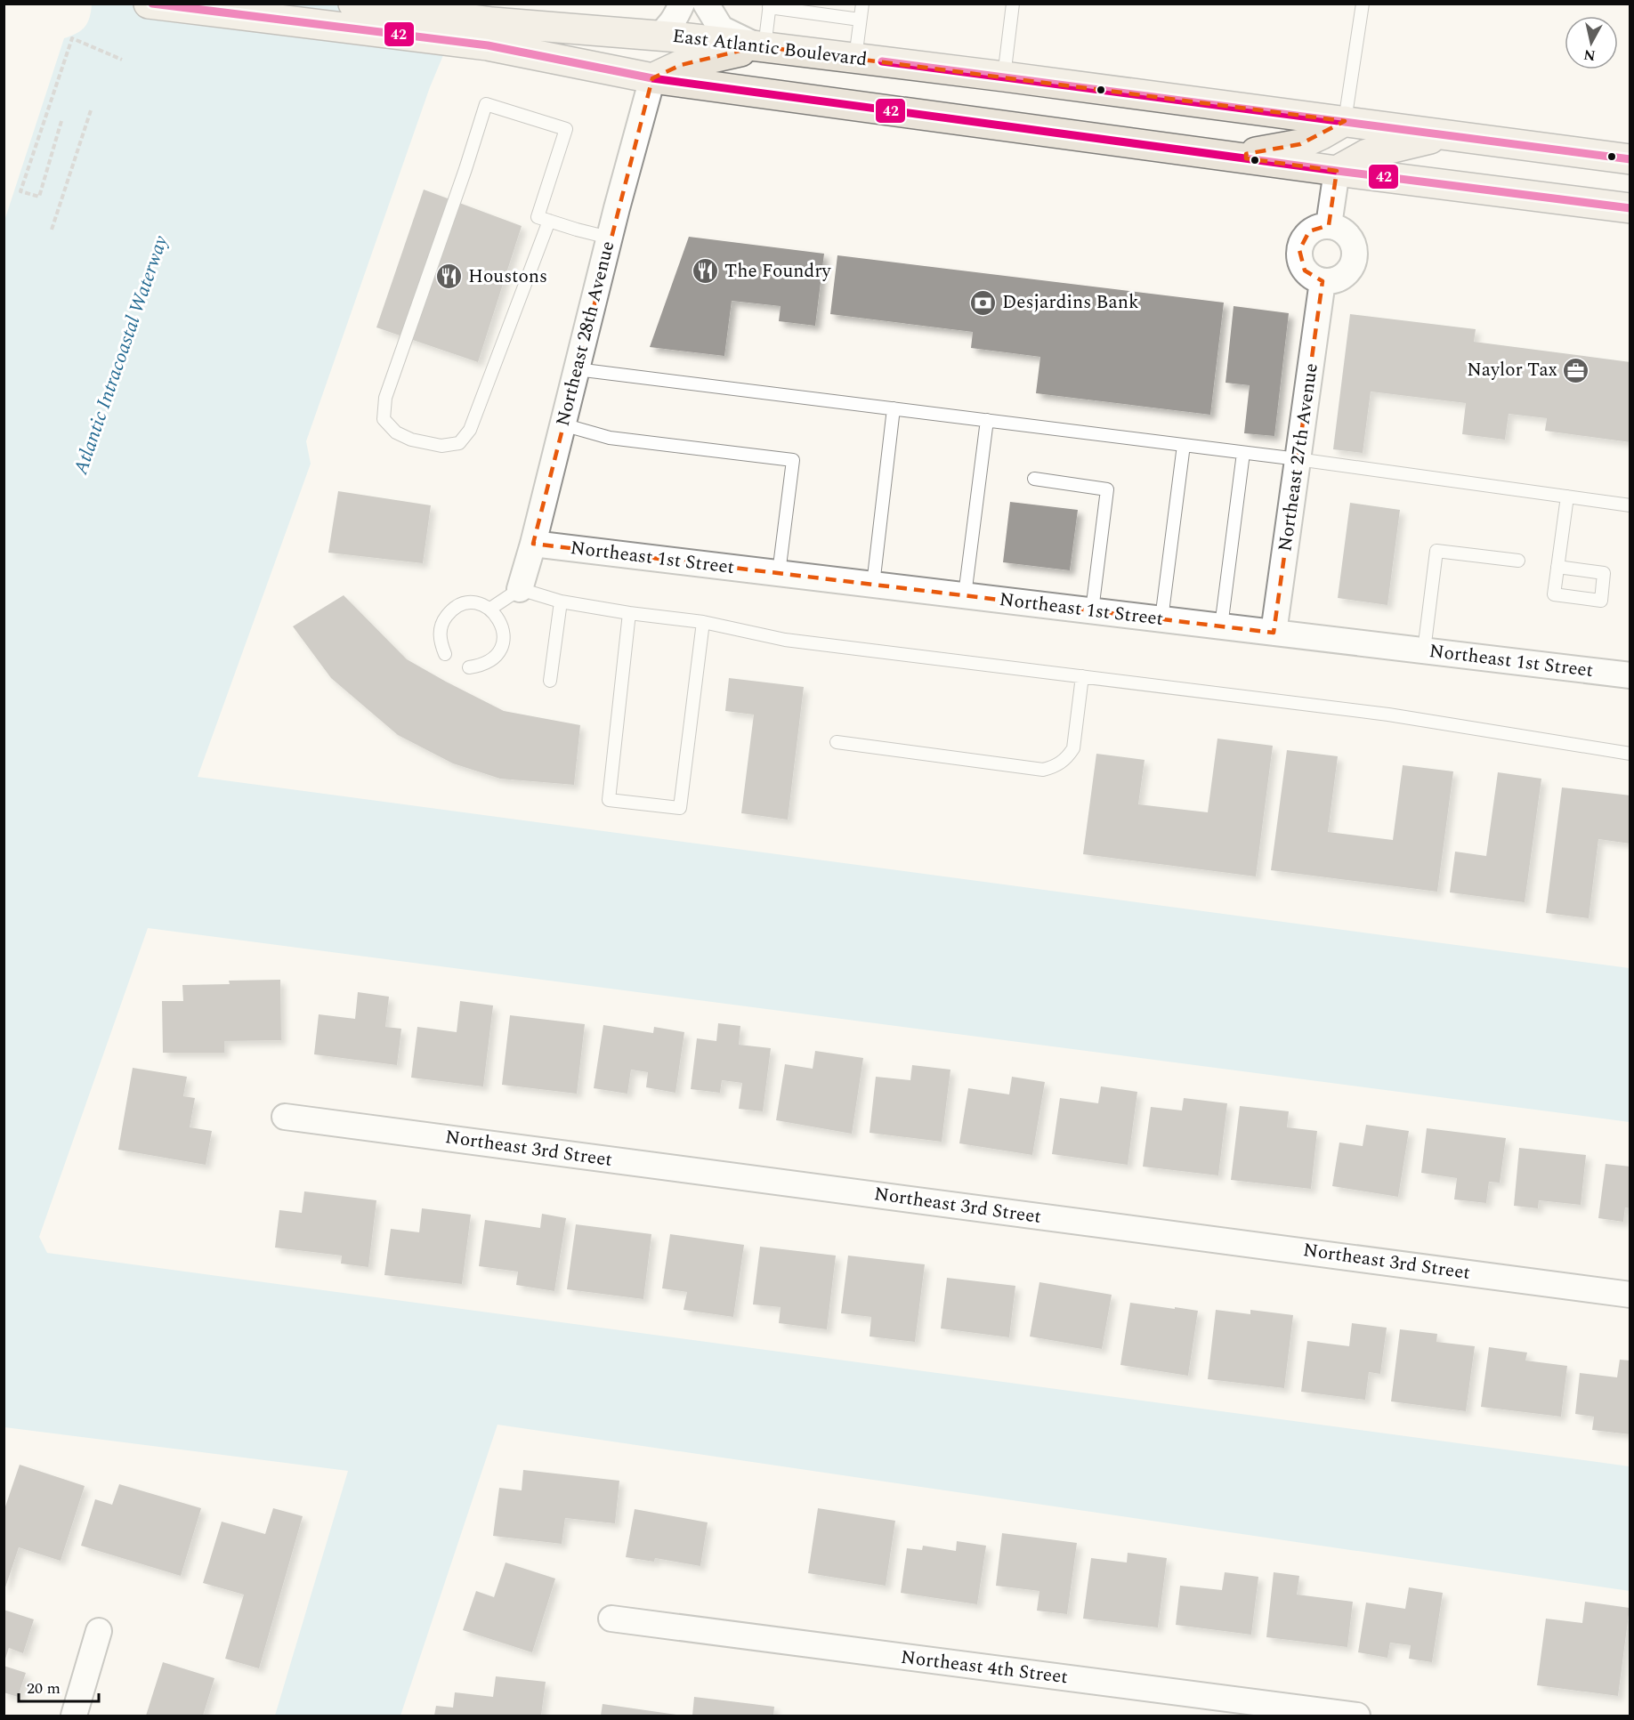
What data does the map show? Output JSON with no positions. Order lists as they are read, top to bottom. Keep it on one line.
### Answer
{"streets":{"main road":["East Atlantic Boulevard"],"street":["Northeast 28th Avenue","Northeast 27th Avenue","Northeast 1st Street","Northeast 3rd Street","Northeast 4th Street"]},"crossings":[["East Atlantic Boulevard","Northeast 28th Avenue"],["Northeast 28th Avenue","Northeast 1st Street"],["Northeast 27th Avenue","Northeast 1st Street"]],"water":["Atlantic Intracoastal Waterway"],"places":{"restaurant":["The Foundry","Houstons"],"bank":["Desjardins Bank"],"office":["Naylor Tax"]},"lines":["transit line 42"],"scale_bar":"20 m","north":"bottom"}
